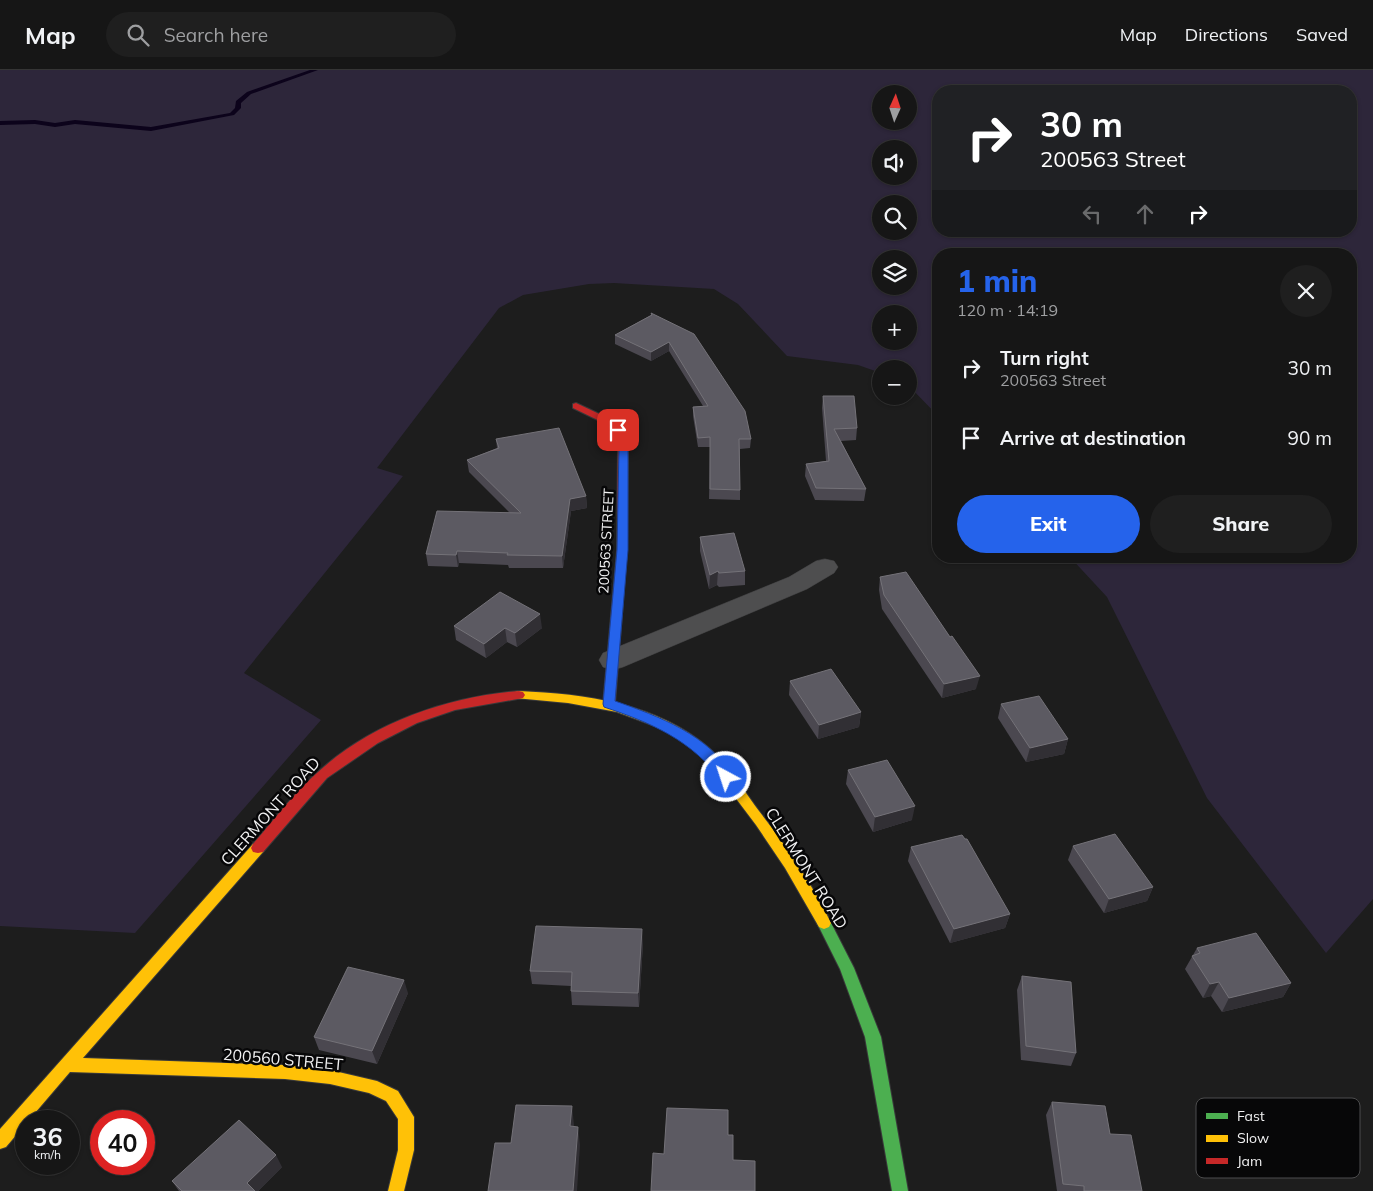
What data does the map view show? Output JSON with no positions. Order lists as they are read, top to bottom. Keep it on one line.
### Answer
{"streets":{"street":["200563 STREET","CLERMONT ROAD","200560 STREET"]},"crossings":[["200563 STREET","CLERMONT ROAD"],["CLERMONT ROAD","200560 STREET"]],"legend":["Fast","Slow","Jam"],"north":"top","page":{"header":"Map","search":"Search here","nav":["Map","Directions","Saved"],"map_buttons":["+","−"],"turn":["30 m","200563 Street"],"heading":["1 min","120 m · 14:19"],"list":[{"name":"Turn right","note":"200563 Street","value":"30 m"},{"name":"Arrive at destination","value":"90 m"}],"buttons":["Exit","Share"],"speed":"36 km/h","limit":"40"}}
